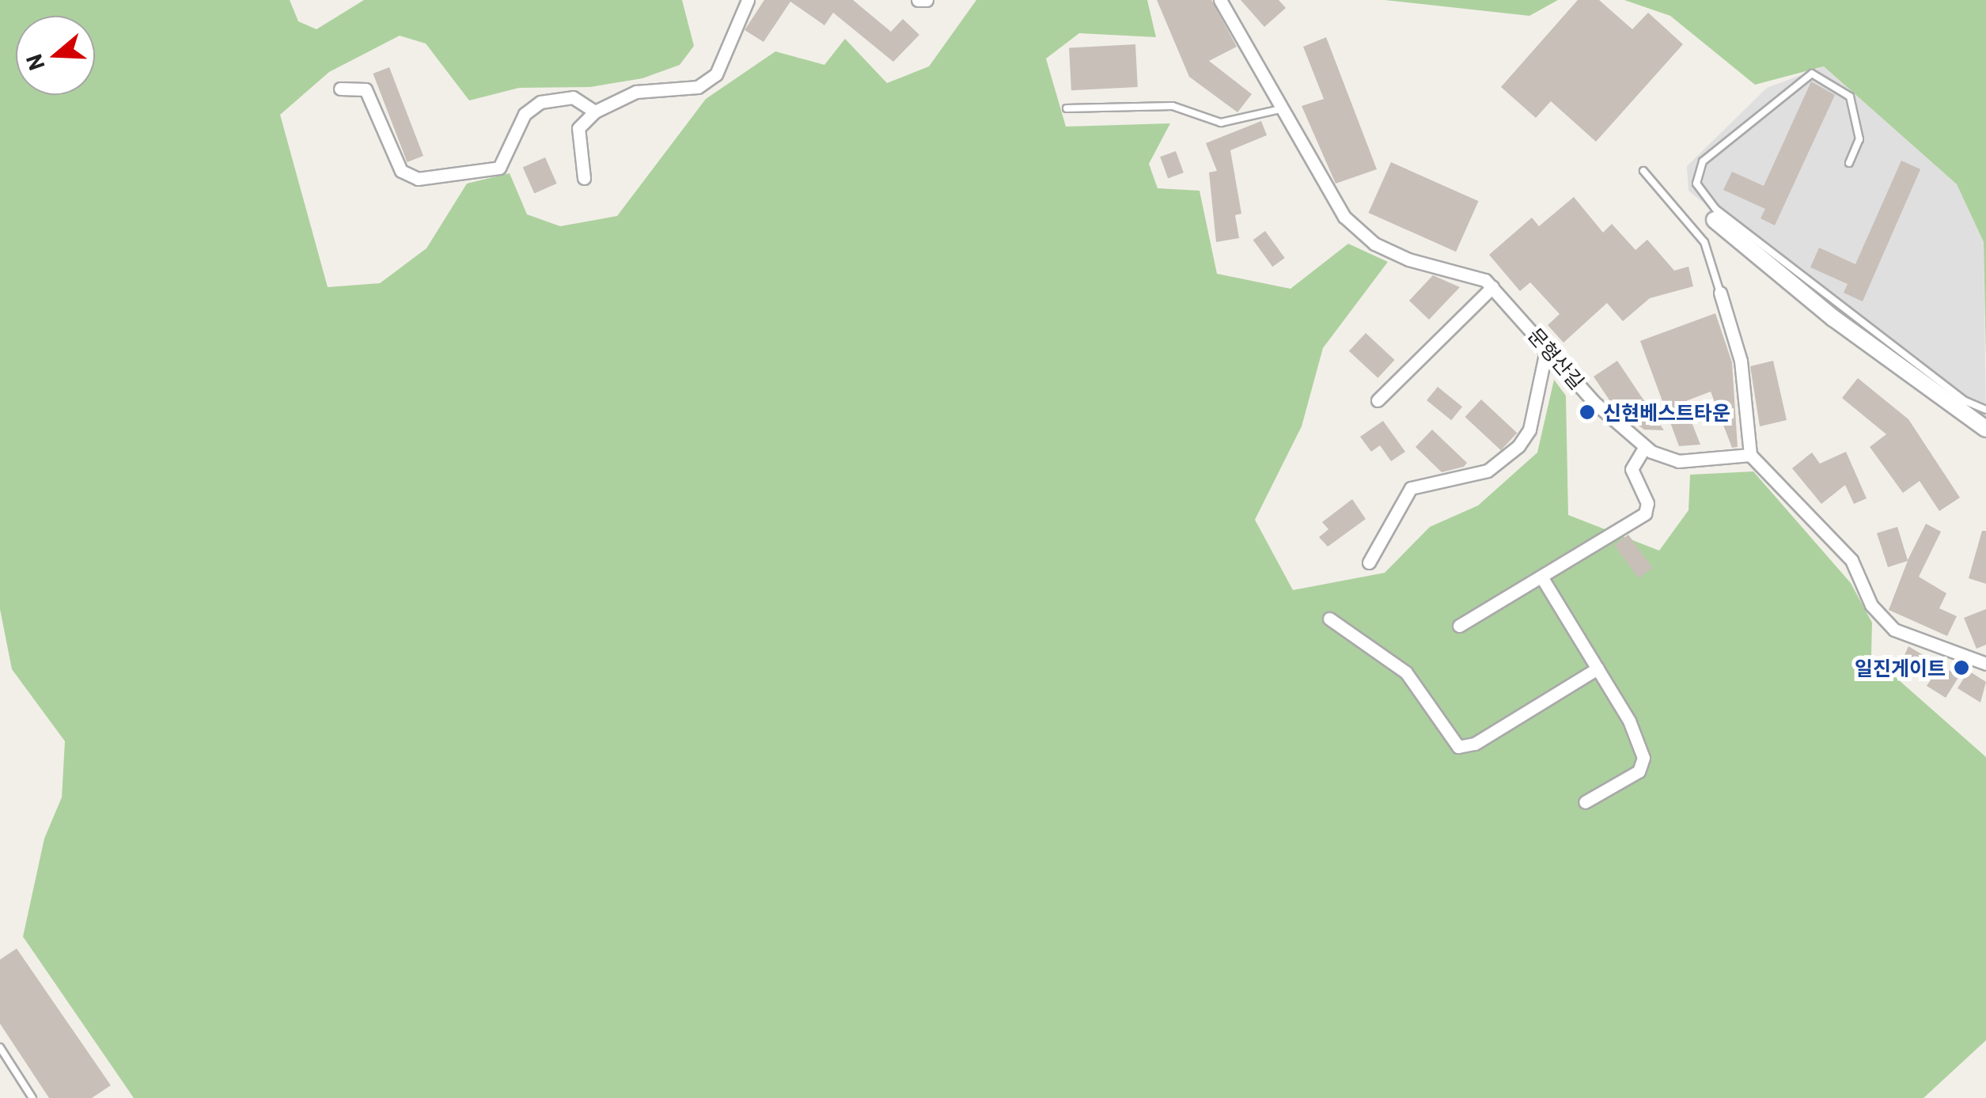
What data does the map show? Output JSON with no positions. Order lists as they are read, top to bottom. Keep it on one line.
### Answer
{"streets":{"street":["문형산길"]},"places":["신현베스트타운","일진게이트"],"north":"left"}
